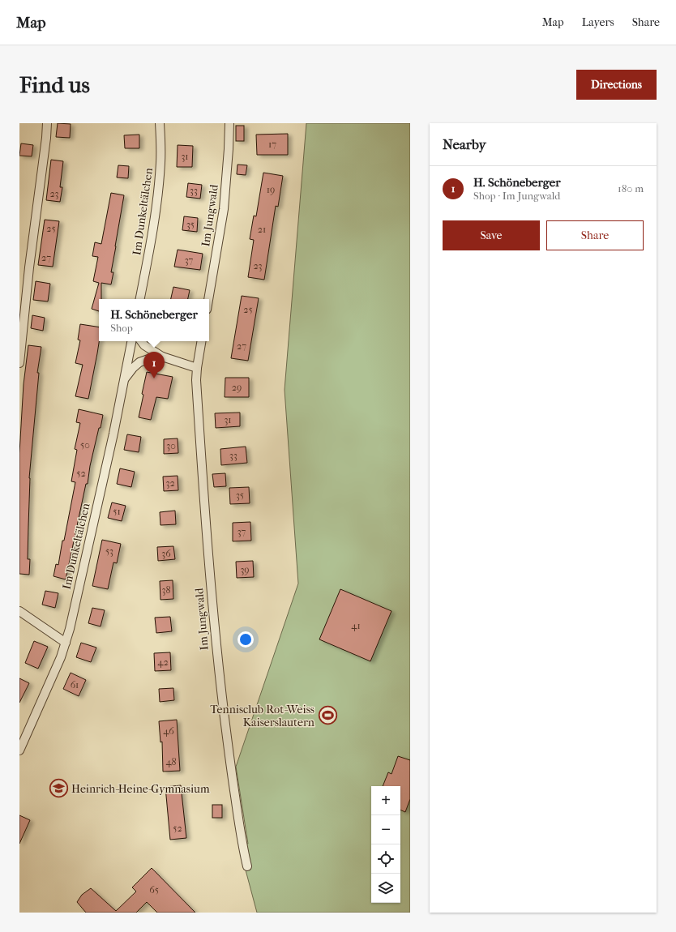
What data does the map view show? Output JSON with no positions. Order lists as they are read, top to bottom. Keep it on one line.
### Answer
{"streets":{"street":["Im Dunkeltälchen","Im Jungwald"]},"places":{"sports":["Tennisclub Rot-Weiss Kaiserslautern"],"school or university":["Heinrich-Heine-Gymnasium"]},"house_numbers":["17","31","19","33","23","35","25","21","27","37","23","25","27","29","31","50","30","33","52","32","35","51","37","53","36","39","38","41","42","61","46","48","52","65"],"page":{"header":"Map","nav":["Map","Layers","Share"],"buttons":["Directions",["Save","Share"]],"title":"Find us","heading":"Nearby","list":[{"mark":"1","name":"H. Schöneberger","note":"Shop · Im Jungwald","value":"180 m"}],"popup":["H. Schöneberger","Shop"],"pins":"1","map_buttons":["+","−"]}}
